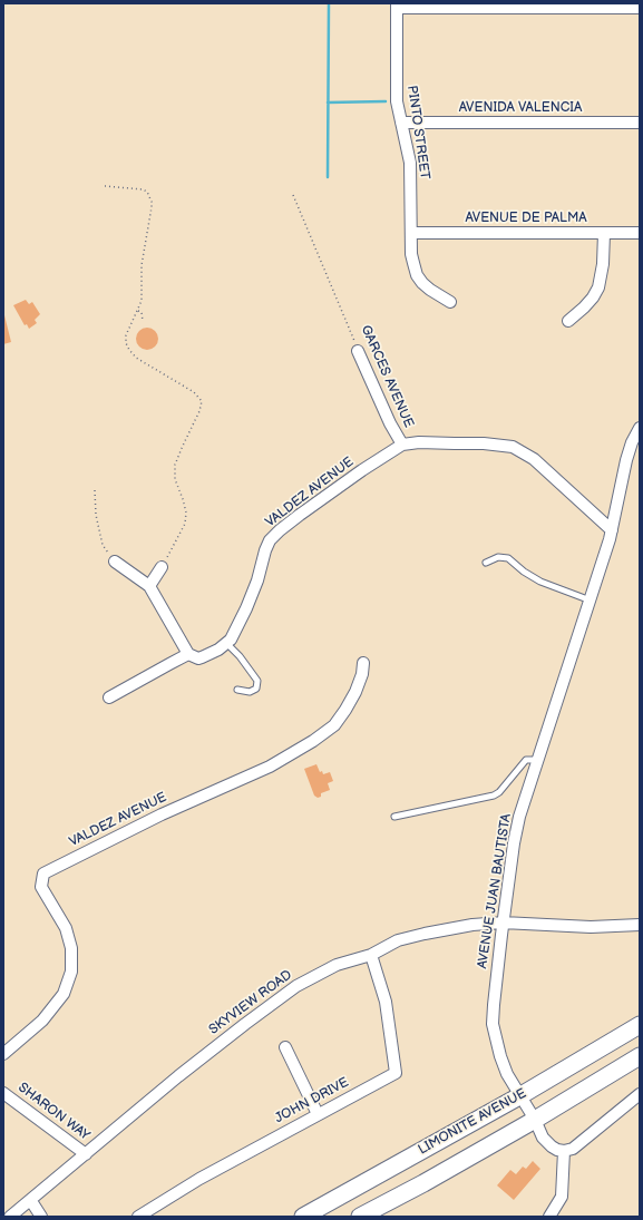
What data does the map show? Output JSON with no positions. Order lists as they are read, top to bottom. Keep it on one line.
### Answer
{"streets":{"main road":["LIMONITE AVENUE"],"street":["AVENIDA VALENCIA","PINTO STREET","AVENUE DE PALMA","GARCES AVENUE","VALDEZ AVENUE","AVENUE JUAN BAUTISTA","SKYVIEW ROAD","JOHN DRIVE","SHARON WAY"]},"crossings":[["AVENIDA VALENCIA","PINTO STREET"],["PINTO STREET","AVENUE DE PALMA"],["GARCES AVENUE","VALDEZ AVENUE"],["GARCES AVENUE","AVENUE JUAN BAUTISTA"],["AVENUE JUAN BAUTISTA","SKYVIEW ROAD"],["AVENUE JUAN BAUTISTA","LIMONITE AVENUE"],["SKYVIEW ROAD","JOHN DRIVE"],["SKYVIEW ROAD","SHARON WAY"]]}
